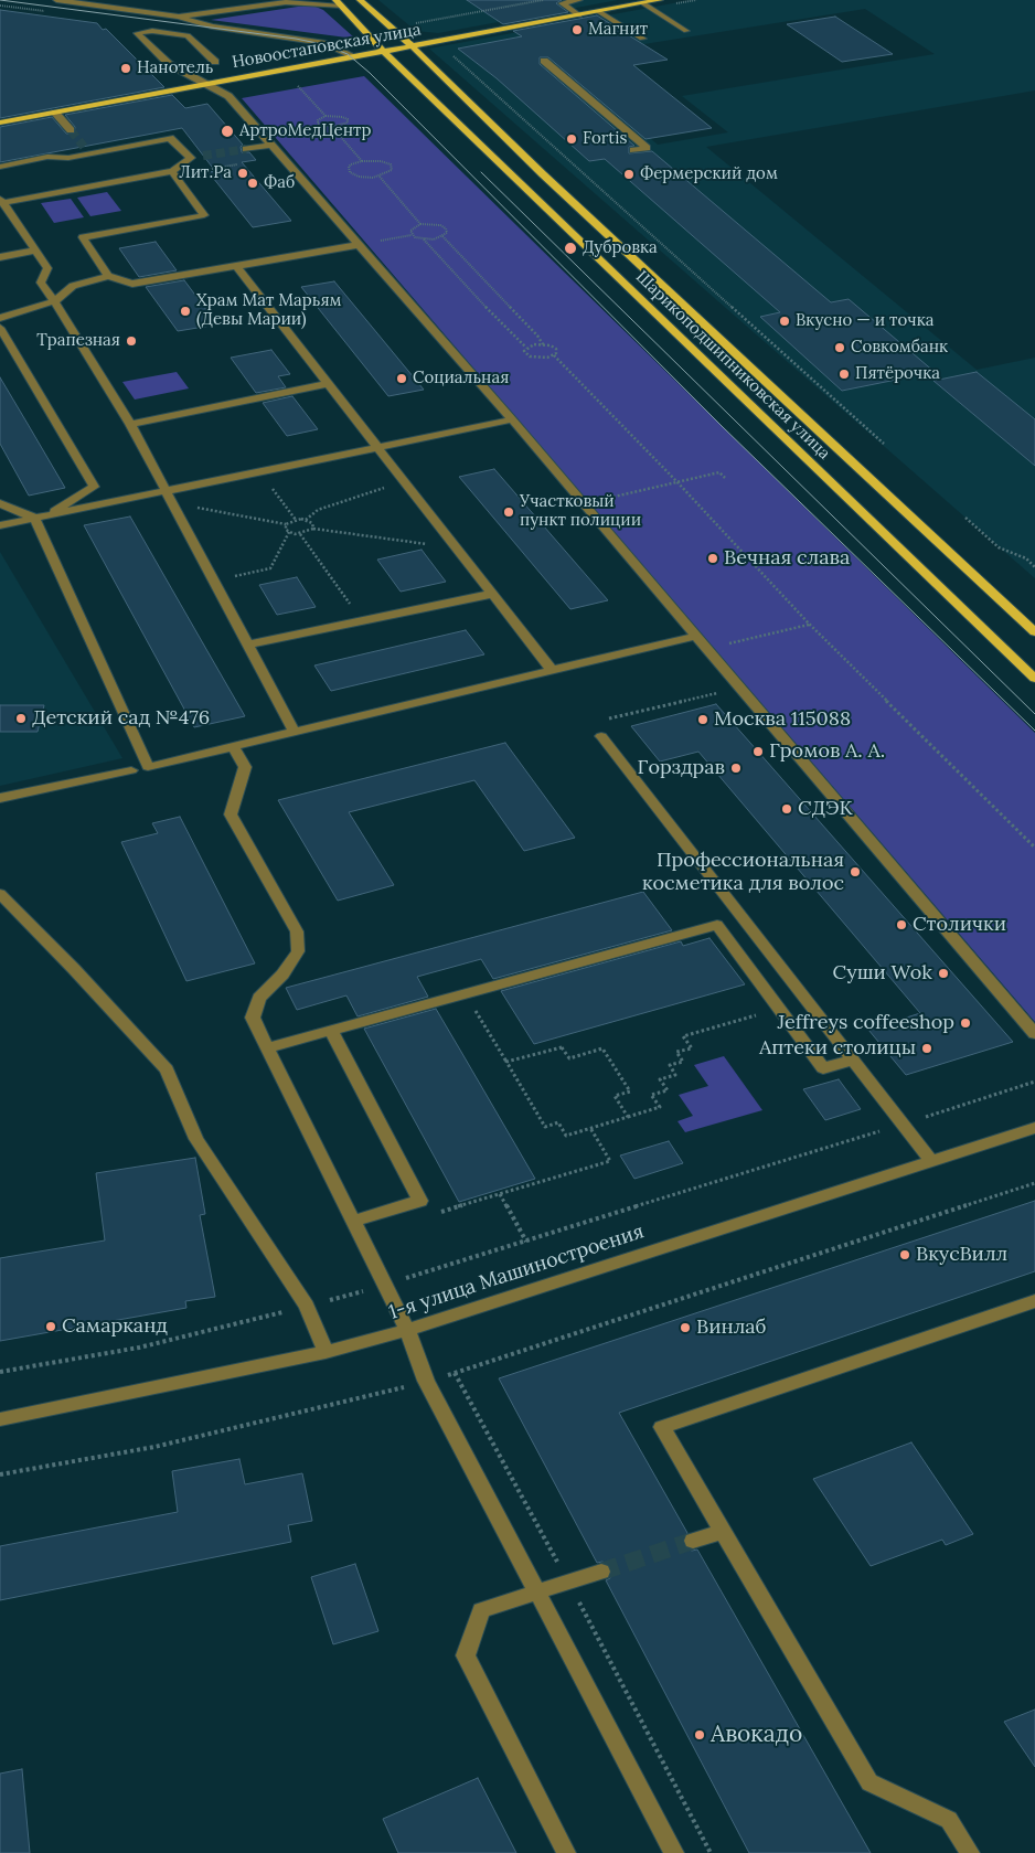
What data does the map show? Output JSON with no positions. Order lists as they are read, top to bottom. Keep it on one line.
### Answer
{"streets":{"main road":["Новоостаповская улица","Шарикоподшипниковская улица"],"street":["1-я улица Машиностроения"]},"crossings":[["Новоостаповская улица","Шарикоподшипниковская улица"]],"places":["Магнит","Нанотель","АртроМедЦентр","Fortis","Лит.Ра","Фермерский дом","Фаб","Дубровка","Храм Мат Марьям (Девы Марии)","Вкусно — и точка","Трапезная","Совкомбанк","Пятёрочка","Социальная","Участковый пункт полиции","Вечная слава","Детский сад №476","Москва 115088","Громов А. А.","Горздрав","СДЭК","Профессиональная косметика для волос","Столички","Суши Wok","Jeffreys coffeeshop","Аптеки столицы","ВкусВилл","Самарканд","Винлаб","Авокадо"]}
